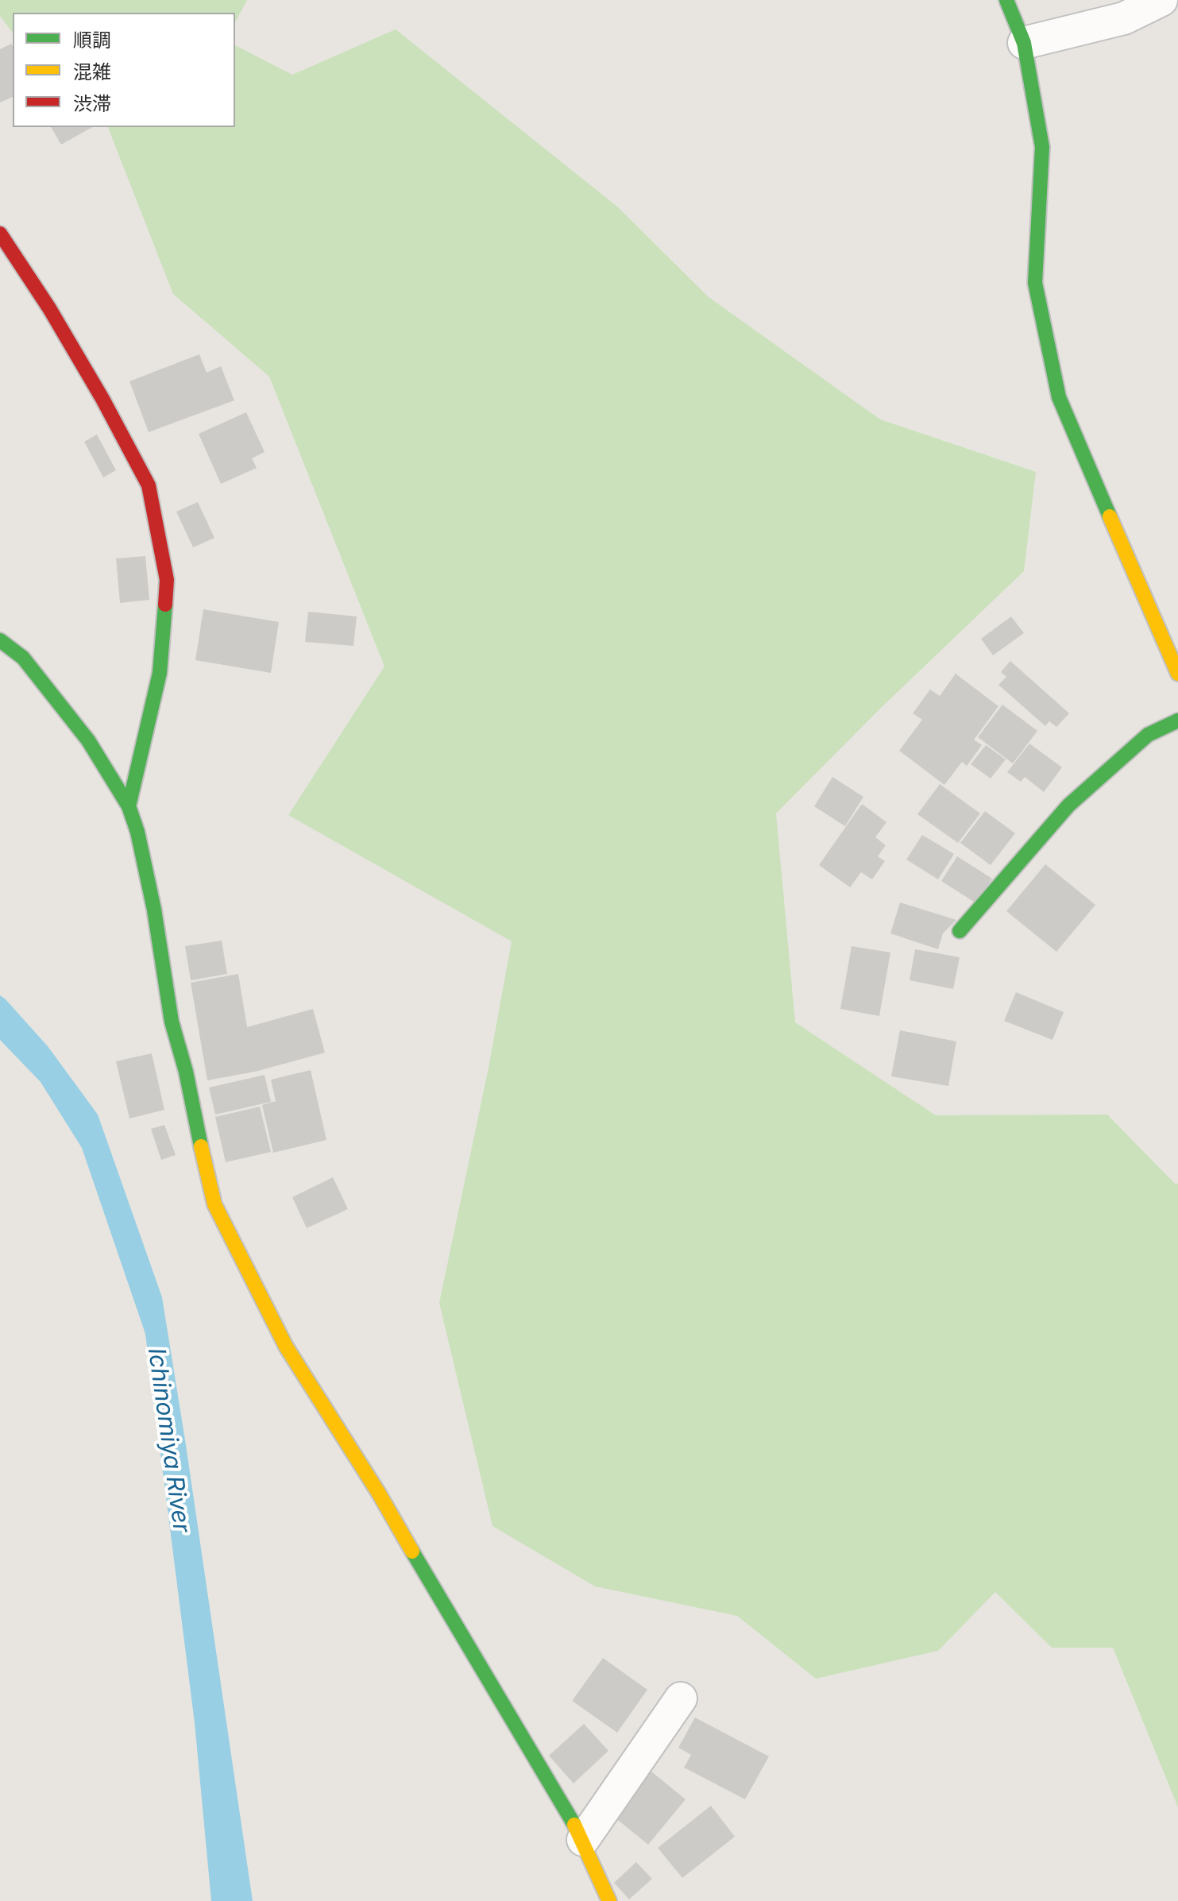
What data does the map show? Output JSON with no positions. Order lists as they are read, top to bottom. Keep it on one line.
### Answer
{"water":["Ichinomiya River"],"legend":["順調","混雑","渋滞"]}
